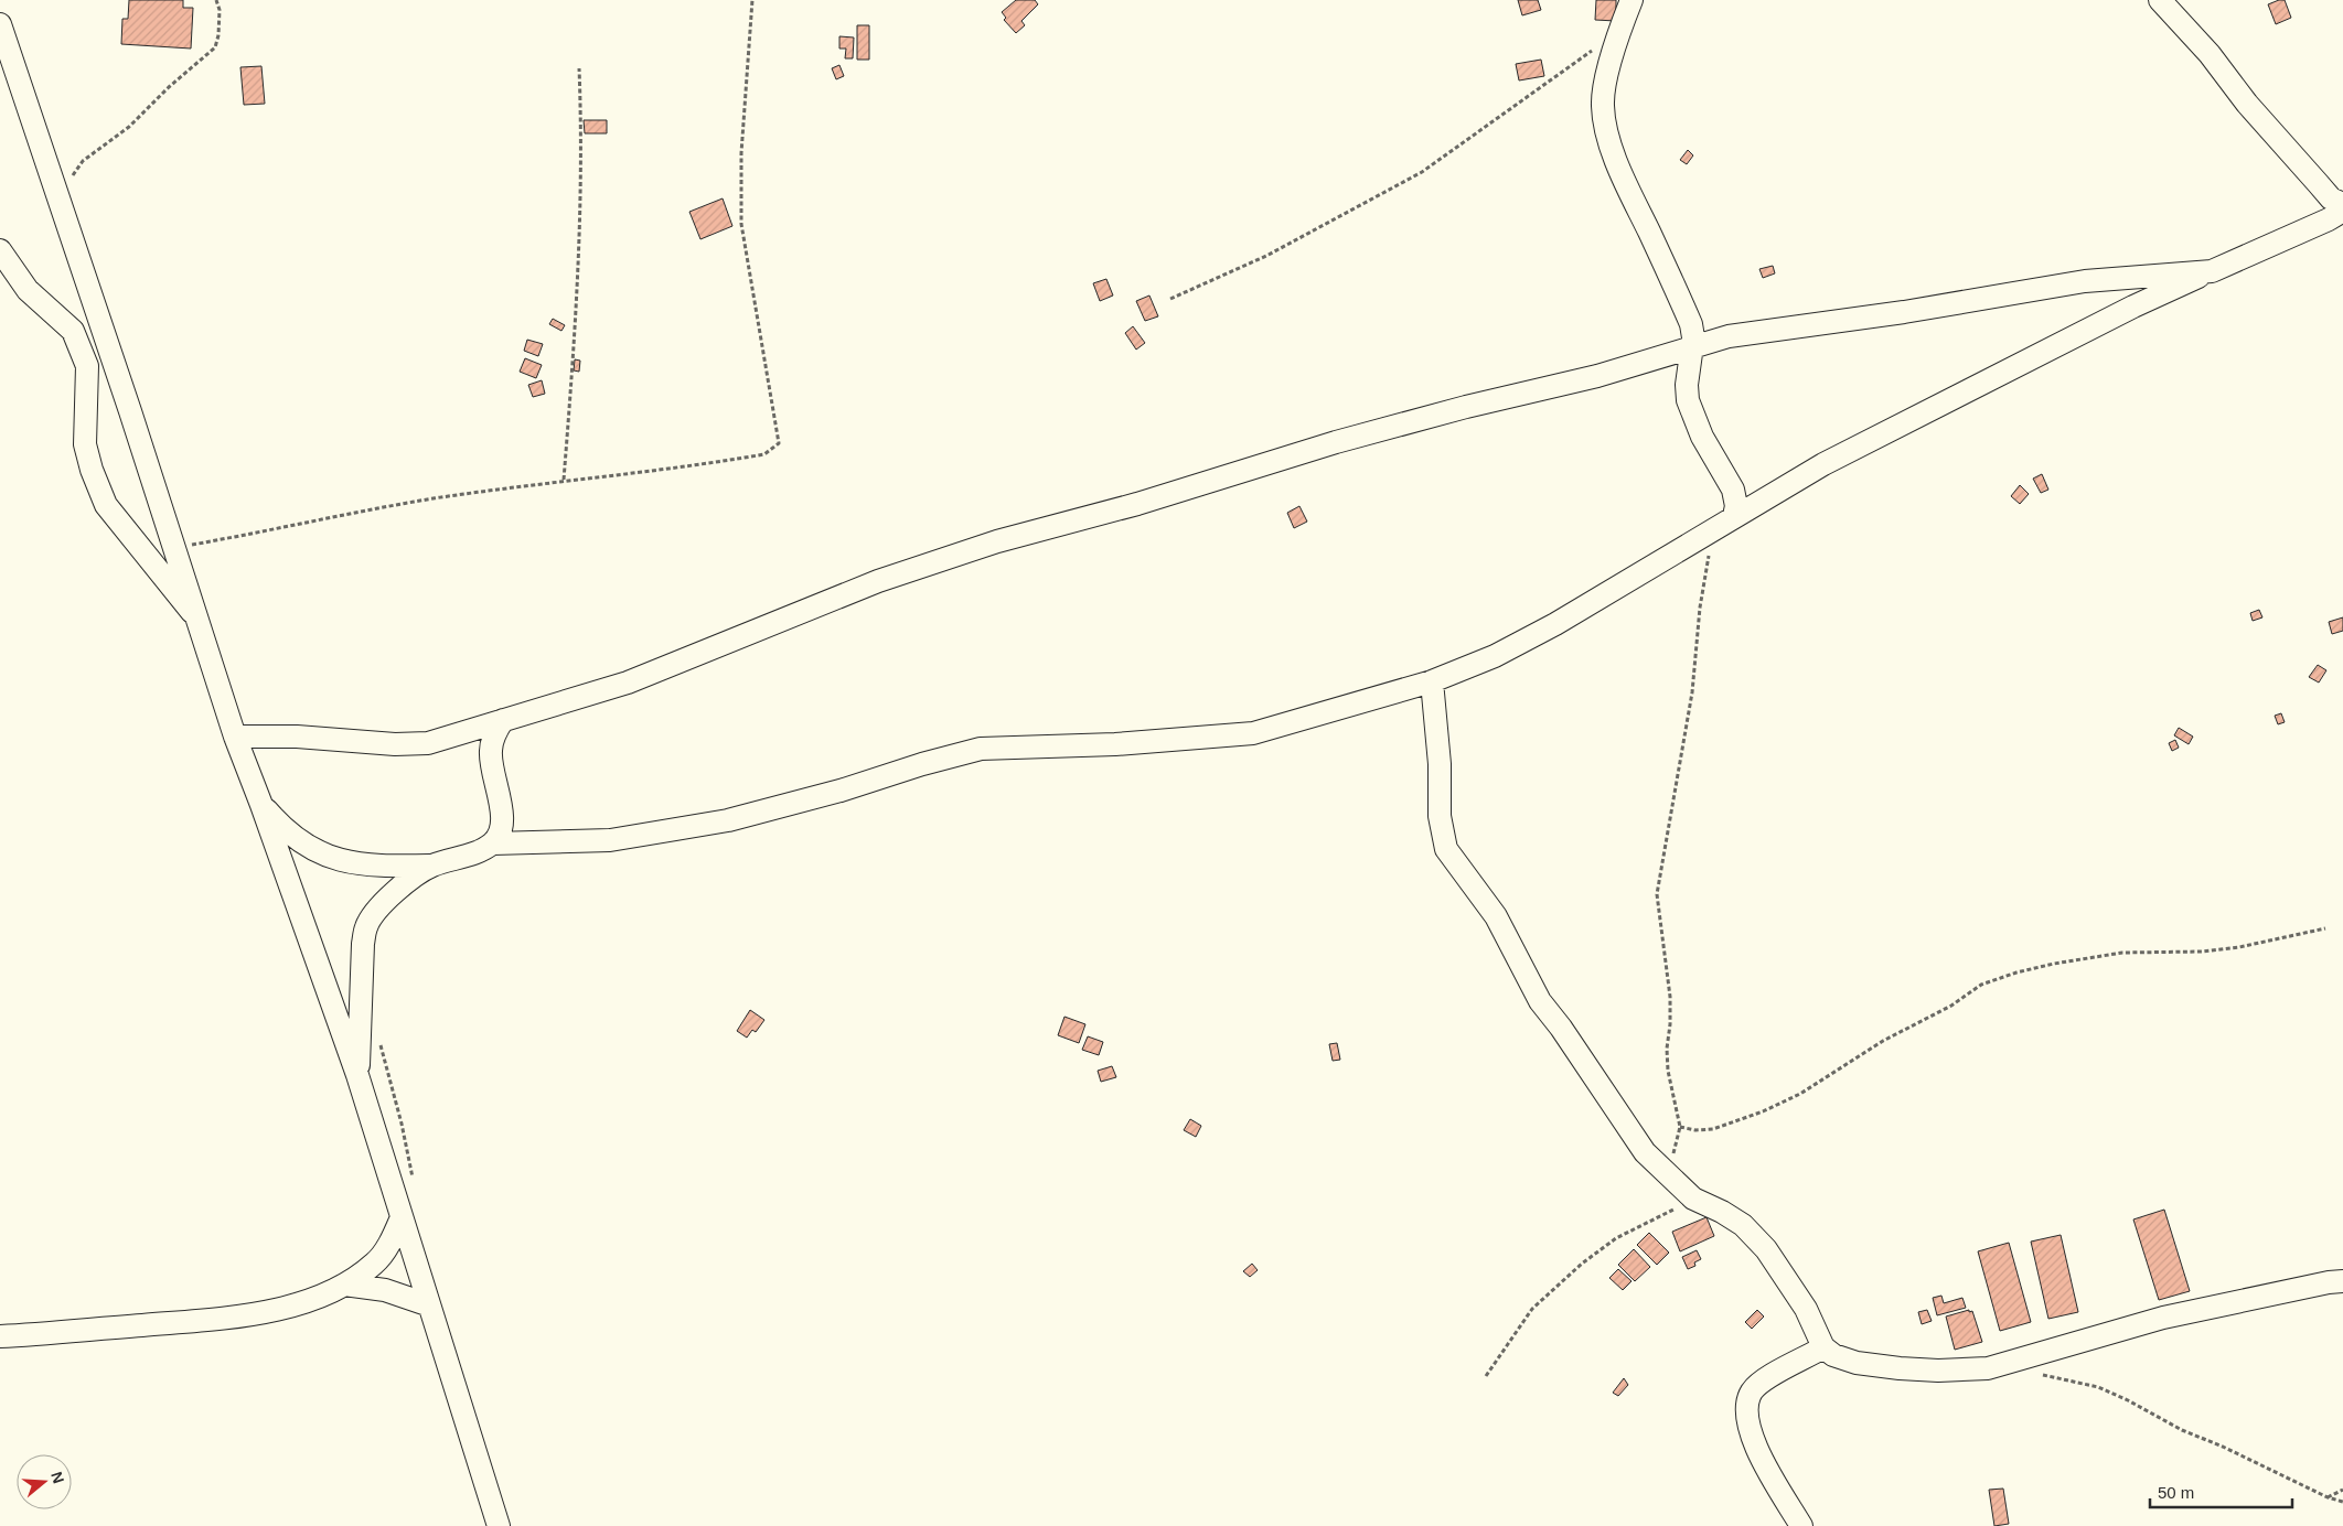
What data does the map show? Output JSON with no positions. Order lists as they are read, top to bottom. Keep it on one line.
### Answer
{"scale_bar":"50 m","north":"right"}
